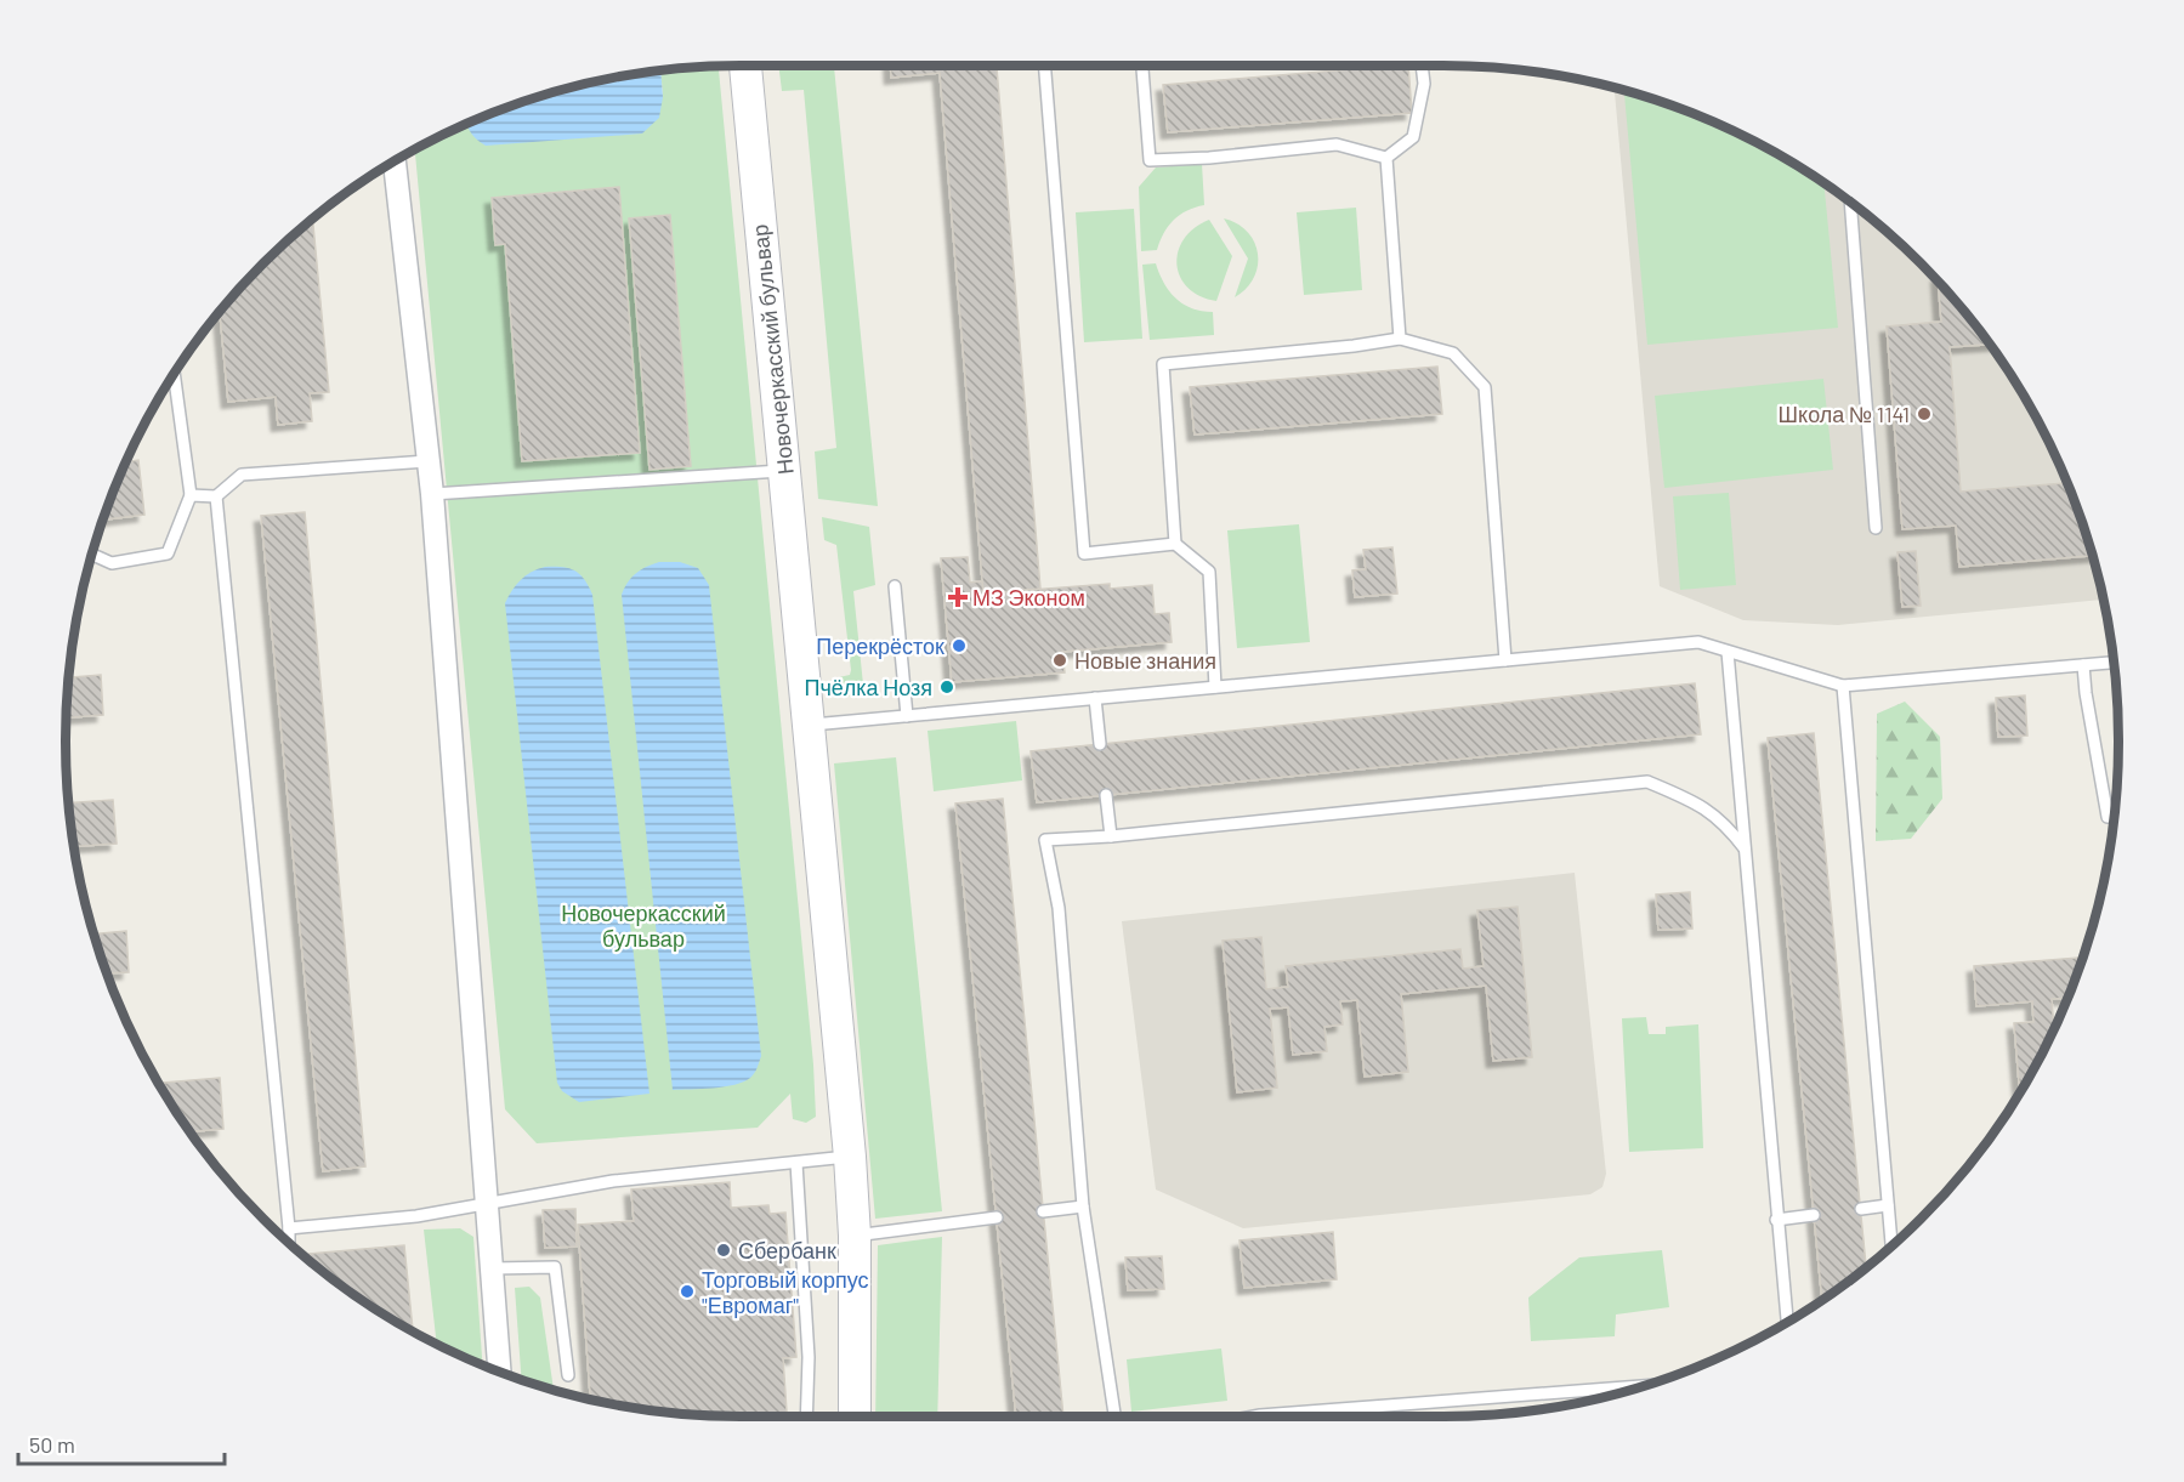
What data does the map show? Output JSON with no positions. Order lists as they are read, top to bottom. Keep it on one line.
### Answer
{"streets":{"street":["Новочеркасский бульвар"]},"parks":["Новочеркасский бульвар"],"places":{"other":["Школа № 1141","Перекрёсток","Новые знания","Пчёлка Нозя","Сбербанк","Торговый корпус \"Евромаг\""],"health":["МЗ Эконом"]},"scale_bar":"50 m"}
